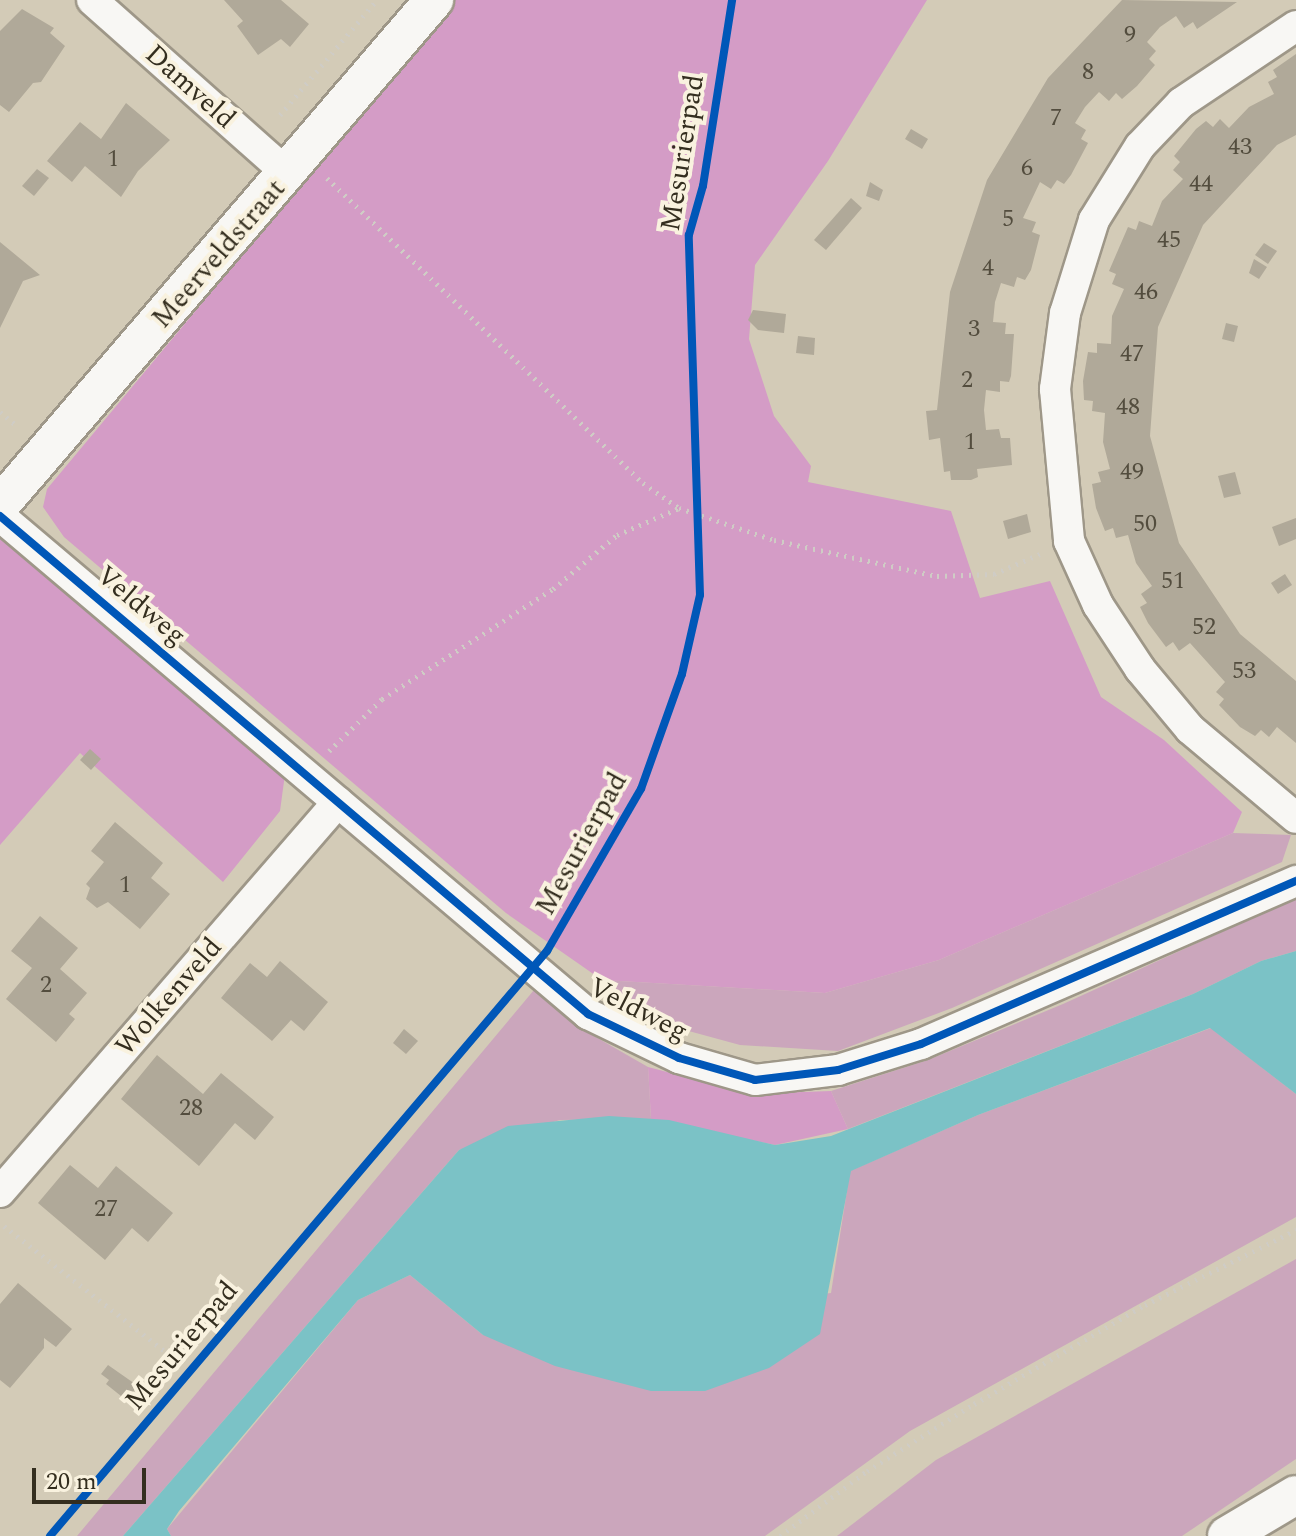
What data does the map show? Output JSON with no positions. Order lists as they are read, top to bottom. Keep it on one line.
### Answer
{"streets":{"street":["Damveld","Meerveldstraat","Veldweg","Wolkenveld"],"cycle path":["Mesurierpad"]},"crossings":[["Damveld","Meerveldstraat"],["Veldweg","Wolkenveld"]],"house_numbers":["9","8","7","43","1","6","44","5","45","4","46","3","47","2","48","1","49","50","51","52","53","1","2","28","27"],"scale_bar":"20 m"}
